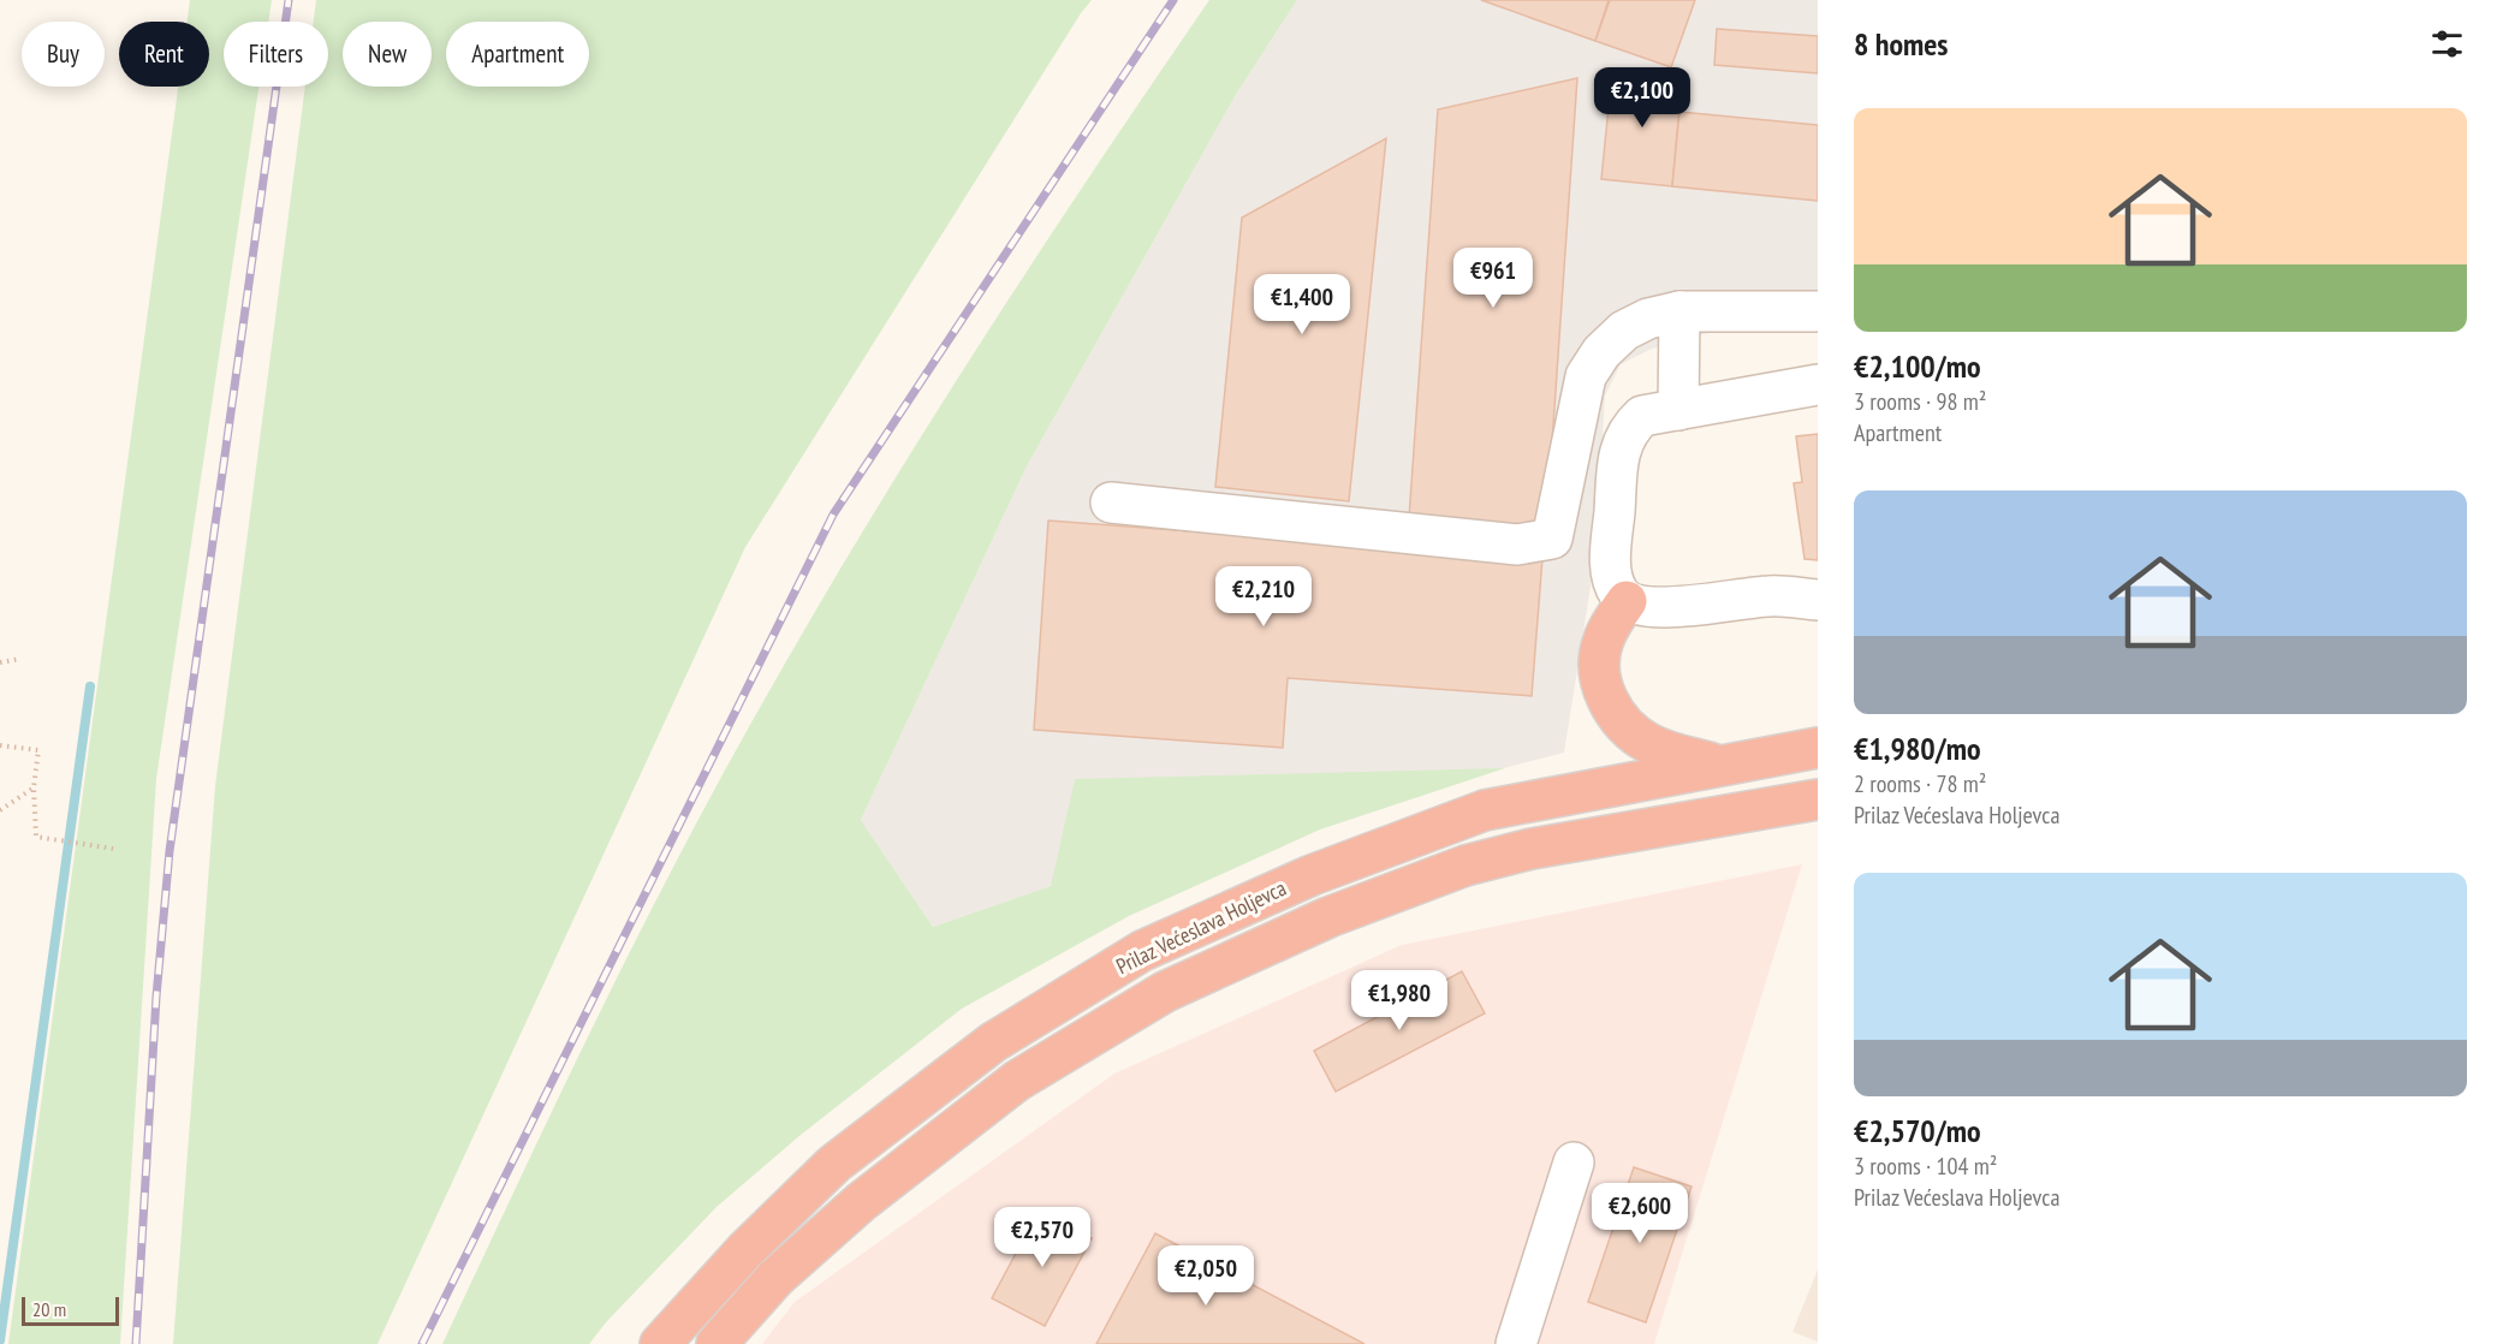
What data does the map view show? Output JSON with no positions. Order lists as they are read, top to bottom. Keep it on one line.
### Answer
{"streets":{"highway":["Prilaz Većeslava Holjevca"]},"scale_bar":"20 m","page":{"heading":"8 homes","chip":["Buy","Rent","Filters","New","Apartment"],"price":["€2,100","€961","€1,400","€2,210","€1,980","€2,600","€2,570","€2,050"],"list":[{"name":"€2,100/mo","note":"3 rooms · 98 m² · Apartment"},{"name":"€1,980/mo","note":"2 rooms · 78 m² · Prilaz Većeslava Holjevca"},{"name":"€2,570/mo","note":"3 rooms · 104 m² · Prilaz Većeslava Holjevca"}],"scale":"20 m"}}
